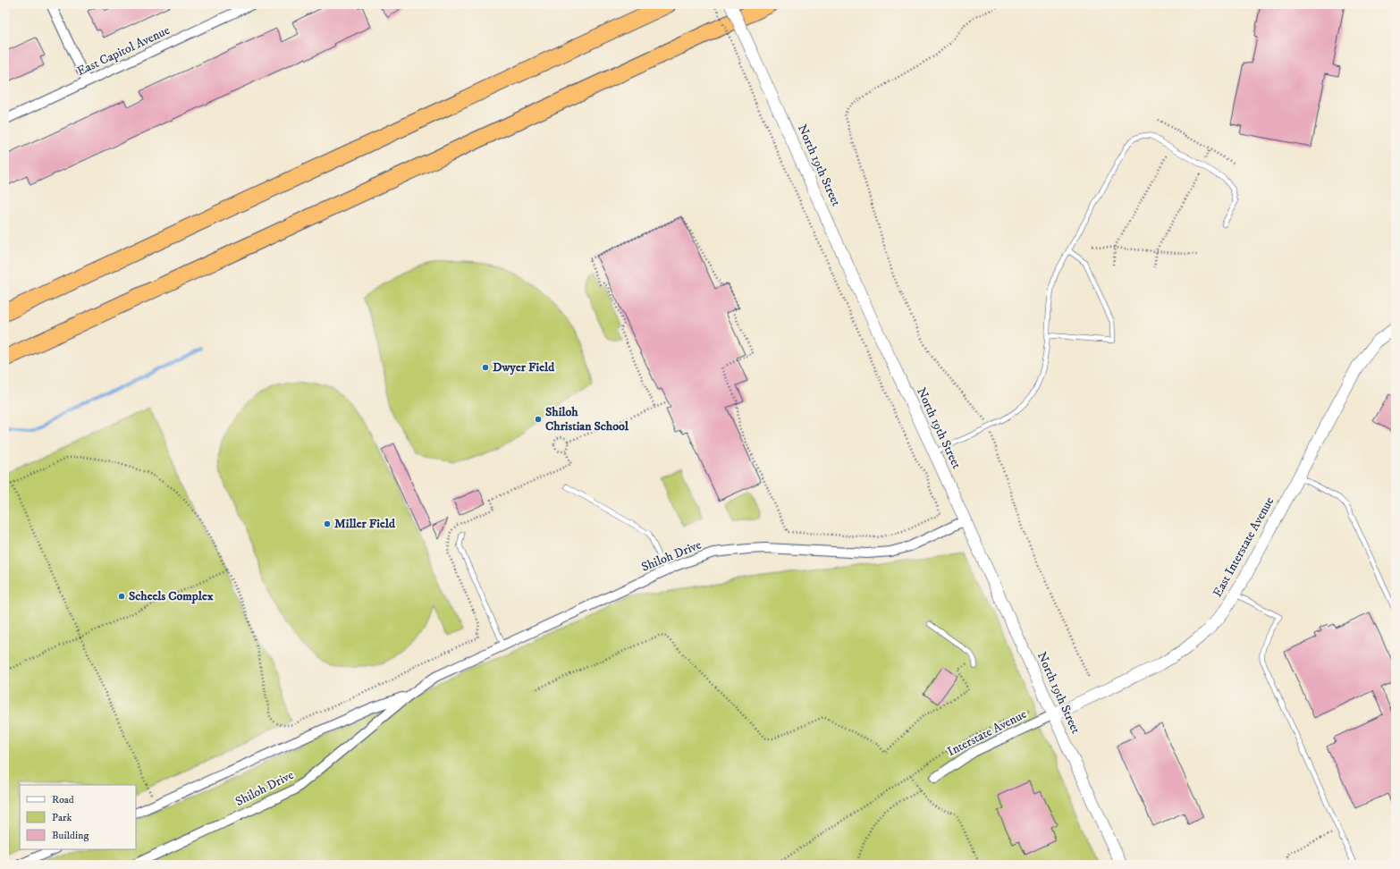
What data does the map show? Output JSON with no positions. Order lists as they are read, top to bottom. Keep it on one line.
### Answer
{"streets":{"street":["East Capitol Avenue","North 19th Street","East Interstate Avenue","Shiloh Drive","Interstate Avenue"]},"crossings":[["North 19th Street","East Interstate Avenue"],["North 19th Street","Shiloh Drive"],["North 19th Street","Interstate Avenue"],["East Interstate Avenue","Interstate Avenue"]],"places":["Dwyer Field","Shiloh Christian School","Miller Field","Scheels Complex"],"legend":["Road","Park","Building"]}
